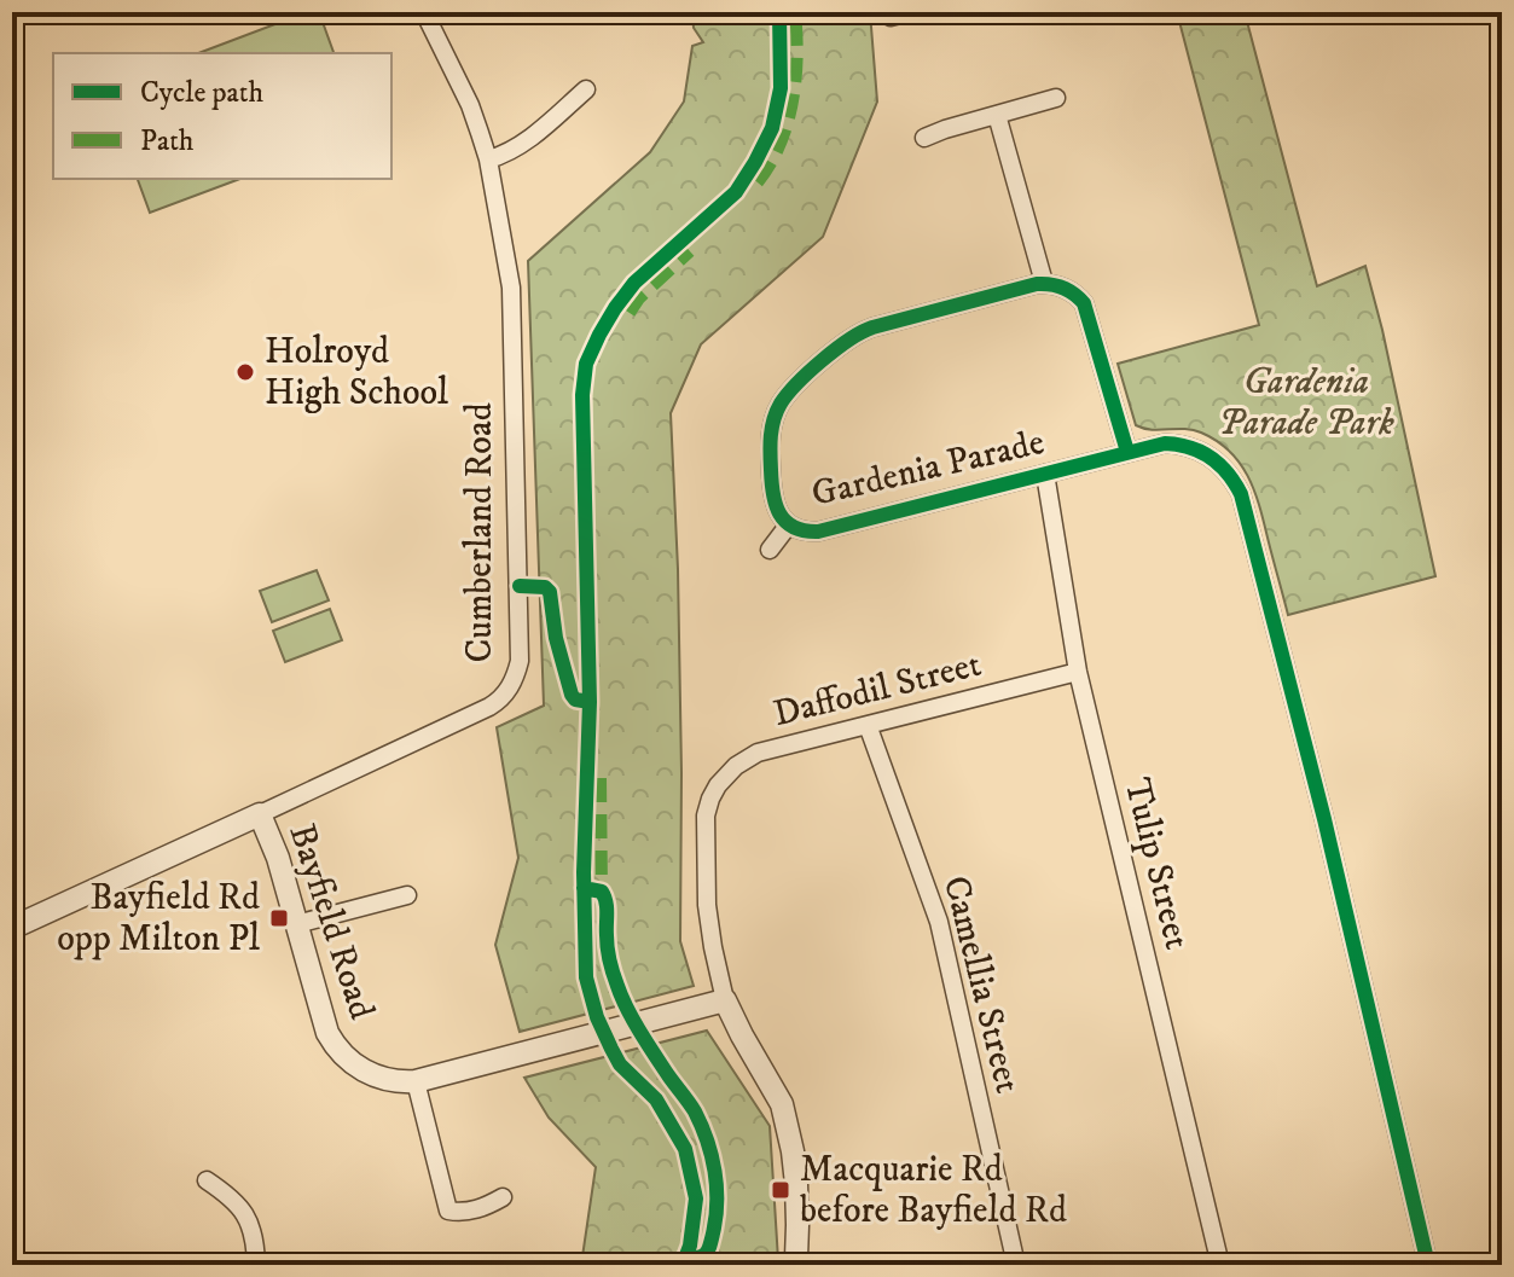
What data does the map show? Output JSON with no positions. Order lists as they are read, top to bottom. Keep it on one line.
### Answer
{"streets":{"street":["Gardenia Parade","Cumberland Road","Daffodil Street","Tulip Street","Bayfield Road","Camellia Street"]},"crossings":[["Gardenia Parade","Tulip Street"],["Cumberland Road","Bayfield Road"],["Daffodil Street","Tulip Street"],["Daffodil Street","Bayfield Road"],["Daffodil Street","Camellia Street"]],"parks":["Gardenia Parade Park"],"places":{"other":["Holroyd High School"],"transit":["Bayfield Rd opp Milton Pl","Macquarie Rd before Bayfield Rd"]},"legend":["Cycle path","Path"]}
